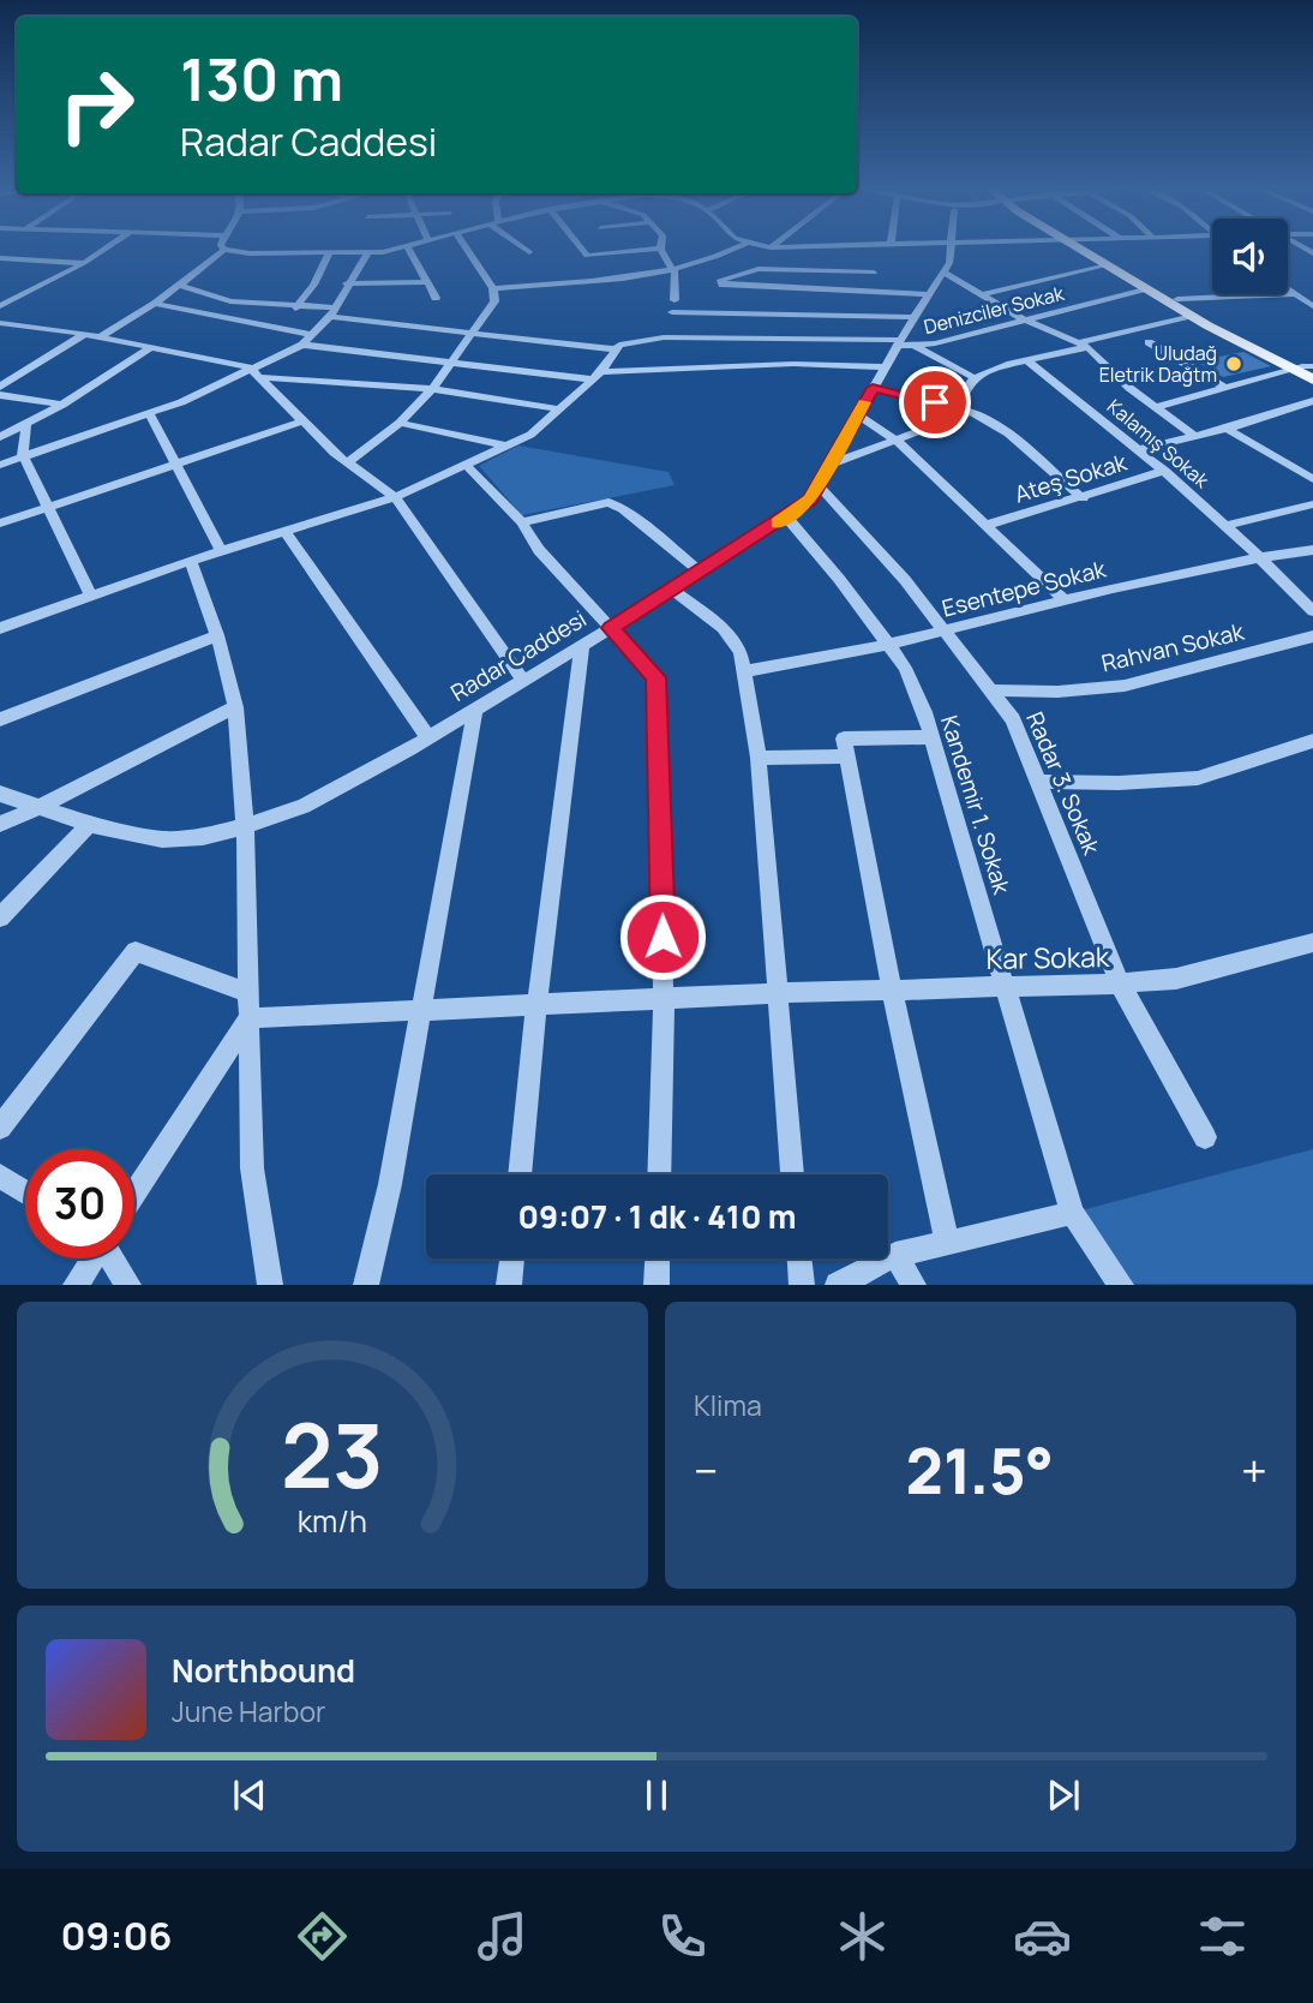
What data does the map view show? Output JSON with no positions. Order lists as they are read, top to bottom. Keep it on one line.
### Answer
{"streets":{"street":["Denizciler Sokak","Kalamış Sokak","Ateş Sokak","Esentepe Sokak","Rahvan Sokak","Radar Caddesi","Radar 3. Sokak","Kandemir 1. Sokak","Kar Sokak"]},"crossings":[["Denizciler Sokak","Radar Caddesi"],["Kalamış Sokak","Ateş Sokak"],["Kalamış Sokak","Esentepe Sokak"],["Esentepe Sokak","Radar 3. Sokak"],["Esentepe Sokak","Kandemir 1. Sokak"],["Rahvan Sokak","Radar 3. Sokak"],["Radar Caddesi","Radar 3. Sokak"],["Radar 3. Sokak","Kar Sokak"],["Kandemir 1. Sokak","Kar Sokak"]],"places":["Uludağ Eletrik Dağtm"],"page":{"turn":["130 m","Radar Caddesi"],"limit":"30","trip":"09:07 · 1 dk · 410 m","tile":"Klima","heat":["−","21.5°","+"],"song":["Northbound","June Harbor"],"tabs":"09:06","gauge":["23","km/h"]}}
